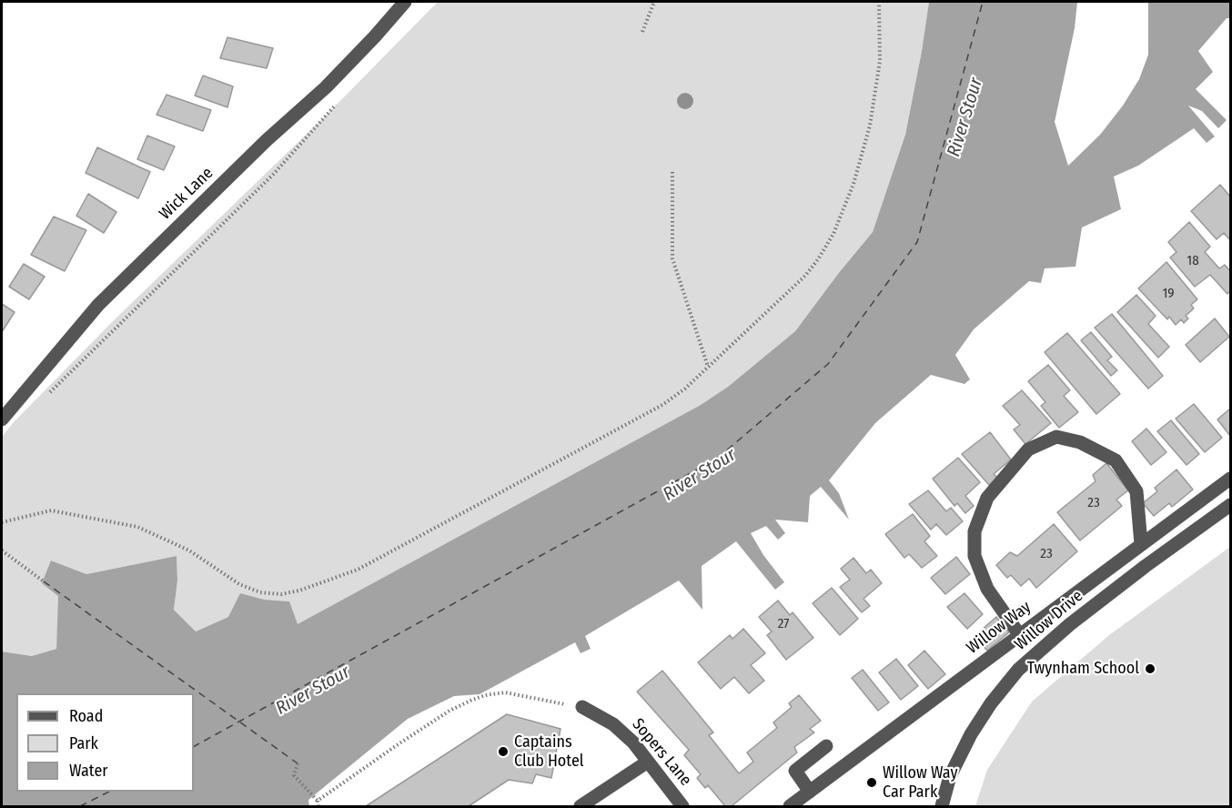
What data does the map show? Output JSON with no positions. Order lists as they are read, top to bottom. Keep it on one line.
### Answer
{"streets":{"street":["Wick Lane","Willow Drive","Willow Way","Sopers Lane"]},"water":["River Stour"],"places":["Twynham School","Captains Club Hotel","Willow Way Car Park"],"house_numbers":["18","19","23","23","27"],"legend":["Road","Park","Water"]}
